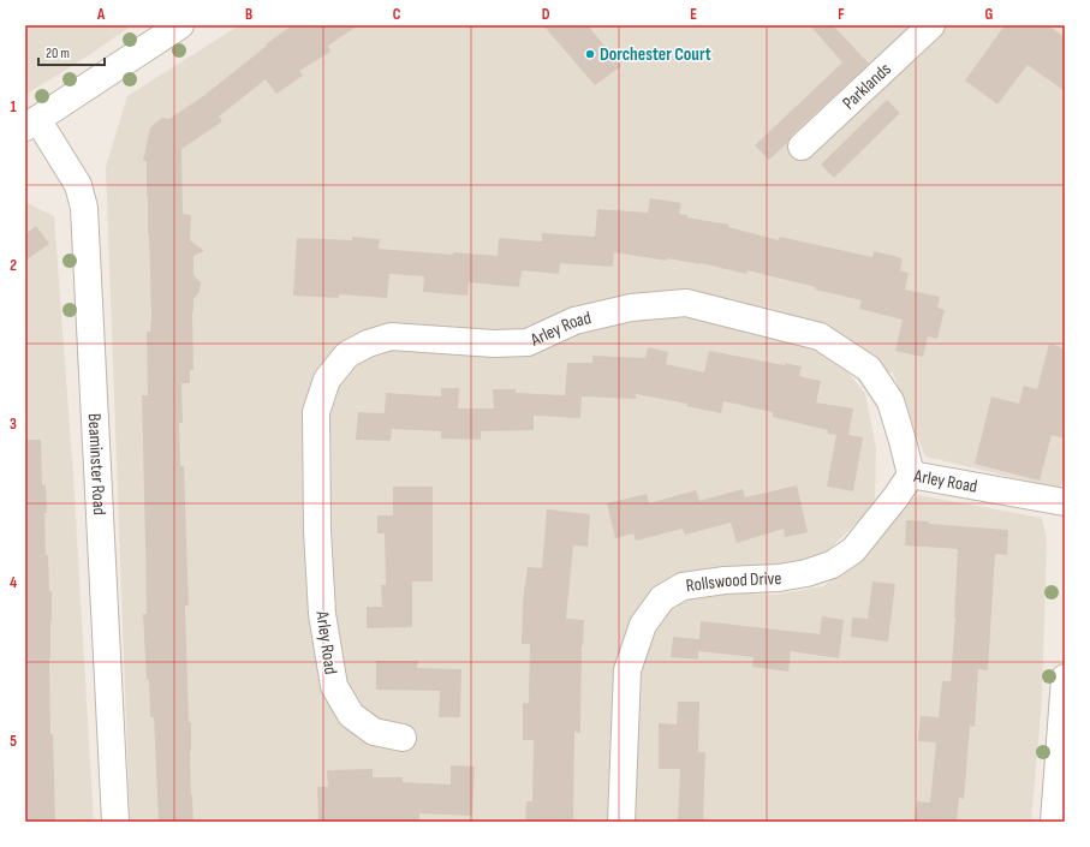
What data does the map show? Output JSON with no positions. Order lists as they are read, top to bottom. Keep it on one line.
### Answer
{"streets":{"street":["Parklands","Arley Road","Beaminster Road","Rollswood Drive"]},"crossings":[["Arley Road","Rollswood Drive"]],"places":["Dorchester Court"],"scale_bar":"20 m","grid":{"columns":["A","B","C","D","E","F","G"],"rows":["1","2","3","4","5"]}}
